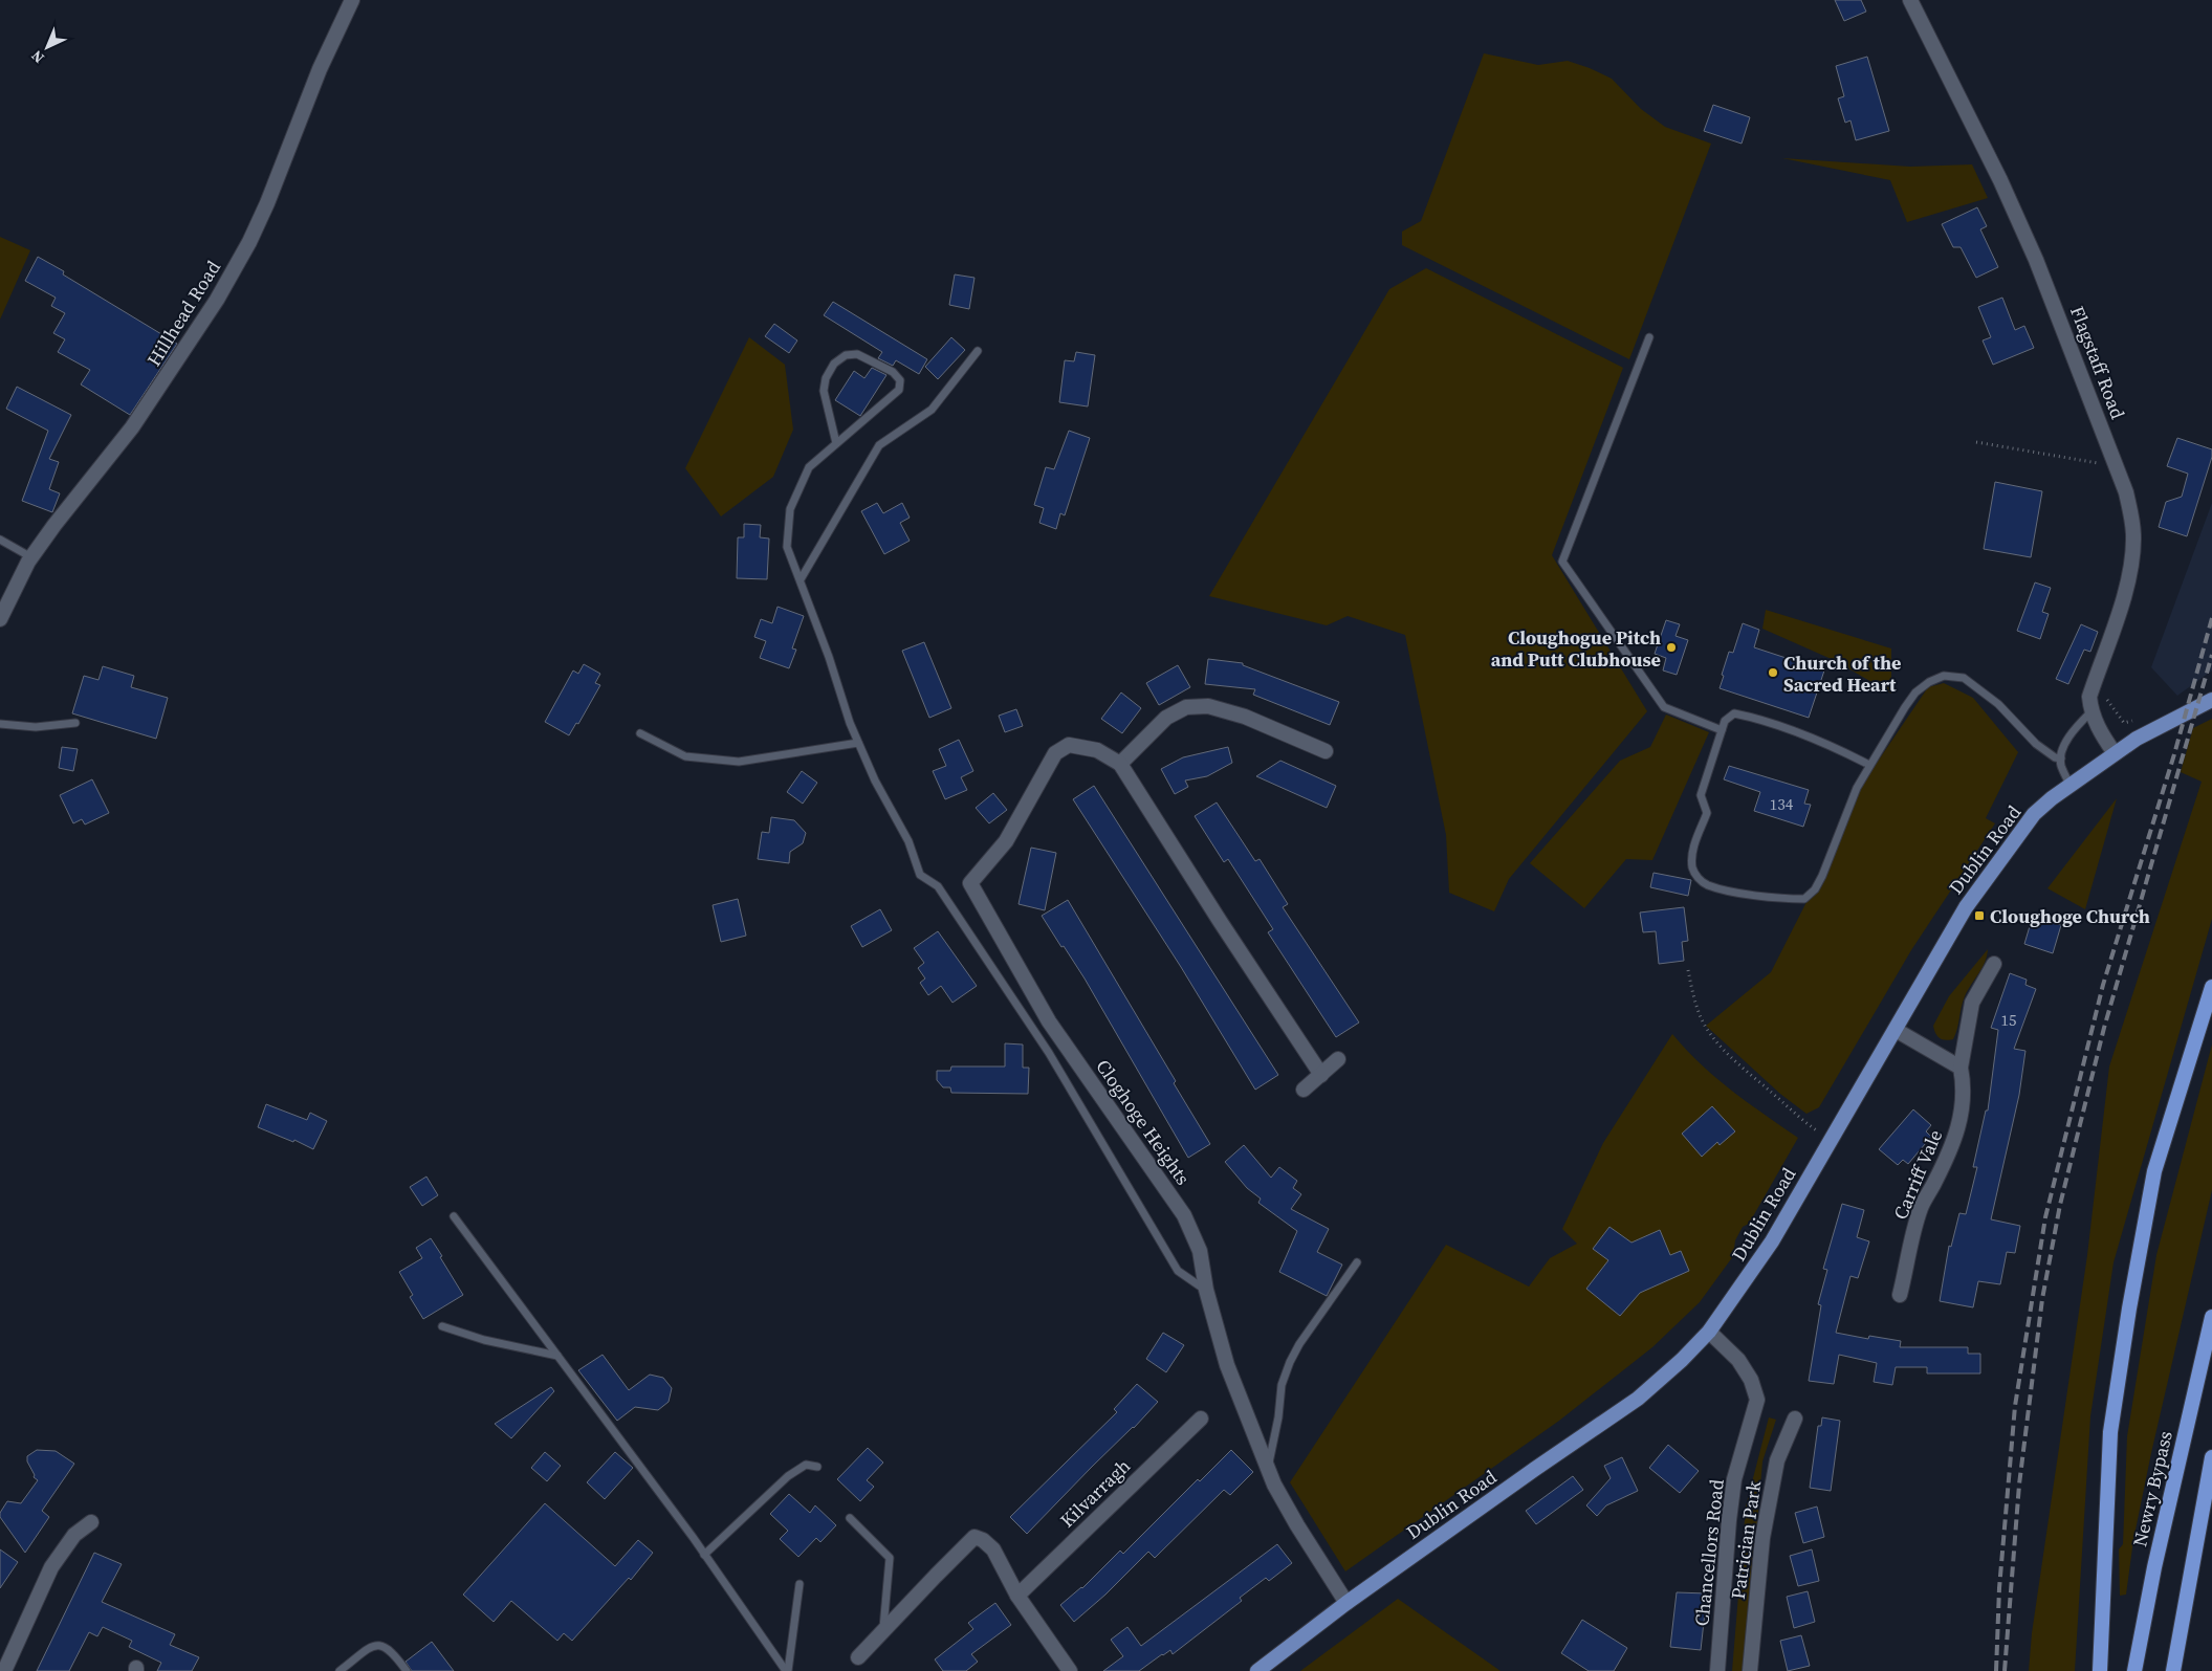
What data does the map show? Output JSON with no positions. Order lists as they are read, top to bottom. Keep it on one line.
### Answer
{"streets":{"highway":["Newry Bypass"],"main road":["Dublin Road"],"street":["Hillhead Road","Flagstaff Road","Cloghoge Heights","Carriff Vale","Kilvarragh","Patrician Park","Chancellors Road"]},"crossings":[["Flagstaff Road","Dublin Road"],["Dublin Road","Cloghoge Heights"],["Dublin Road","Chancellors Road"]],"places":{"other":["Cloughogue Pitch and Putt Clubhouse","Church of the Sacred Heart"],"transit":["Cloughoge Church"]},"house_numbers":["134","15"],"north":"bottom left"}
